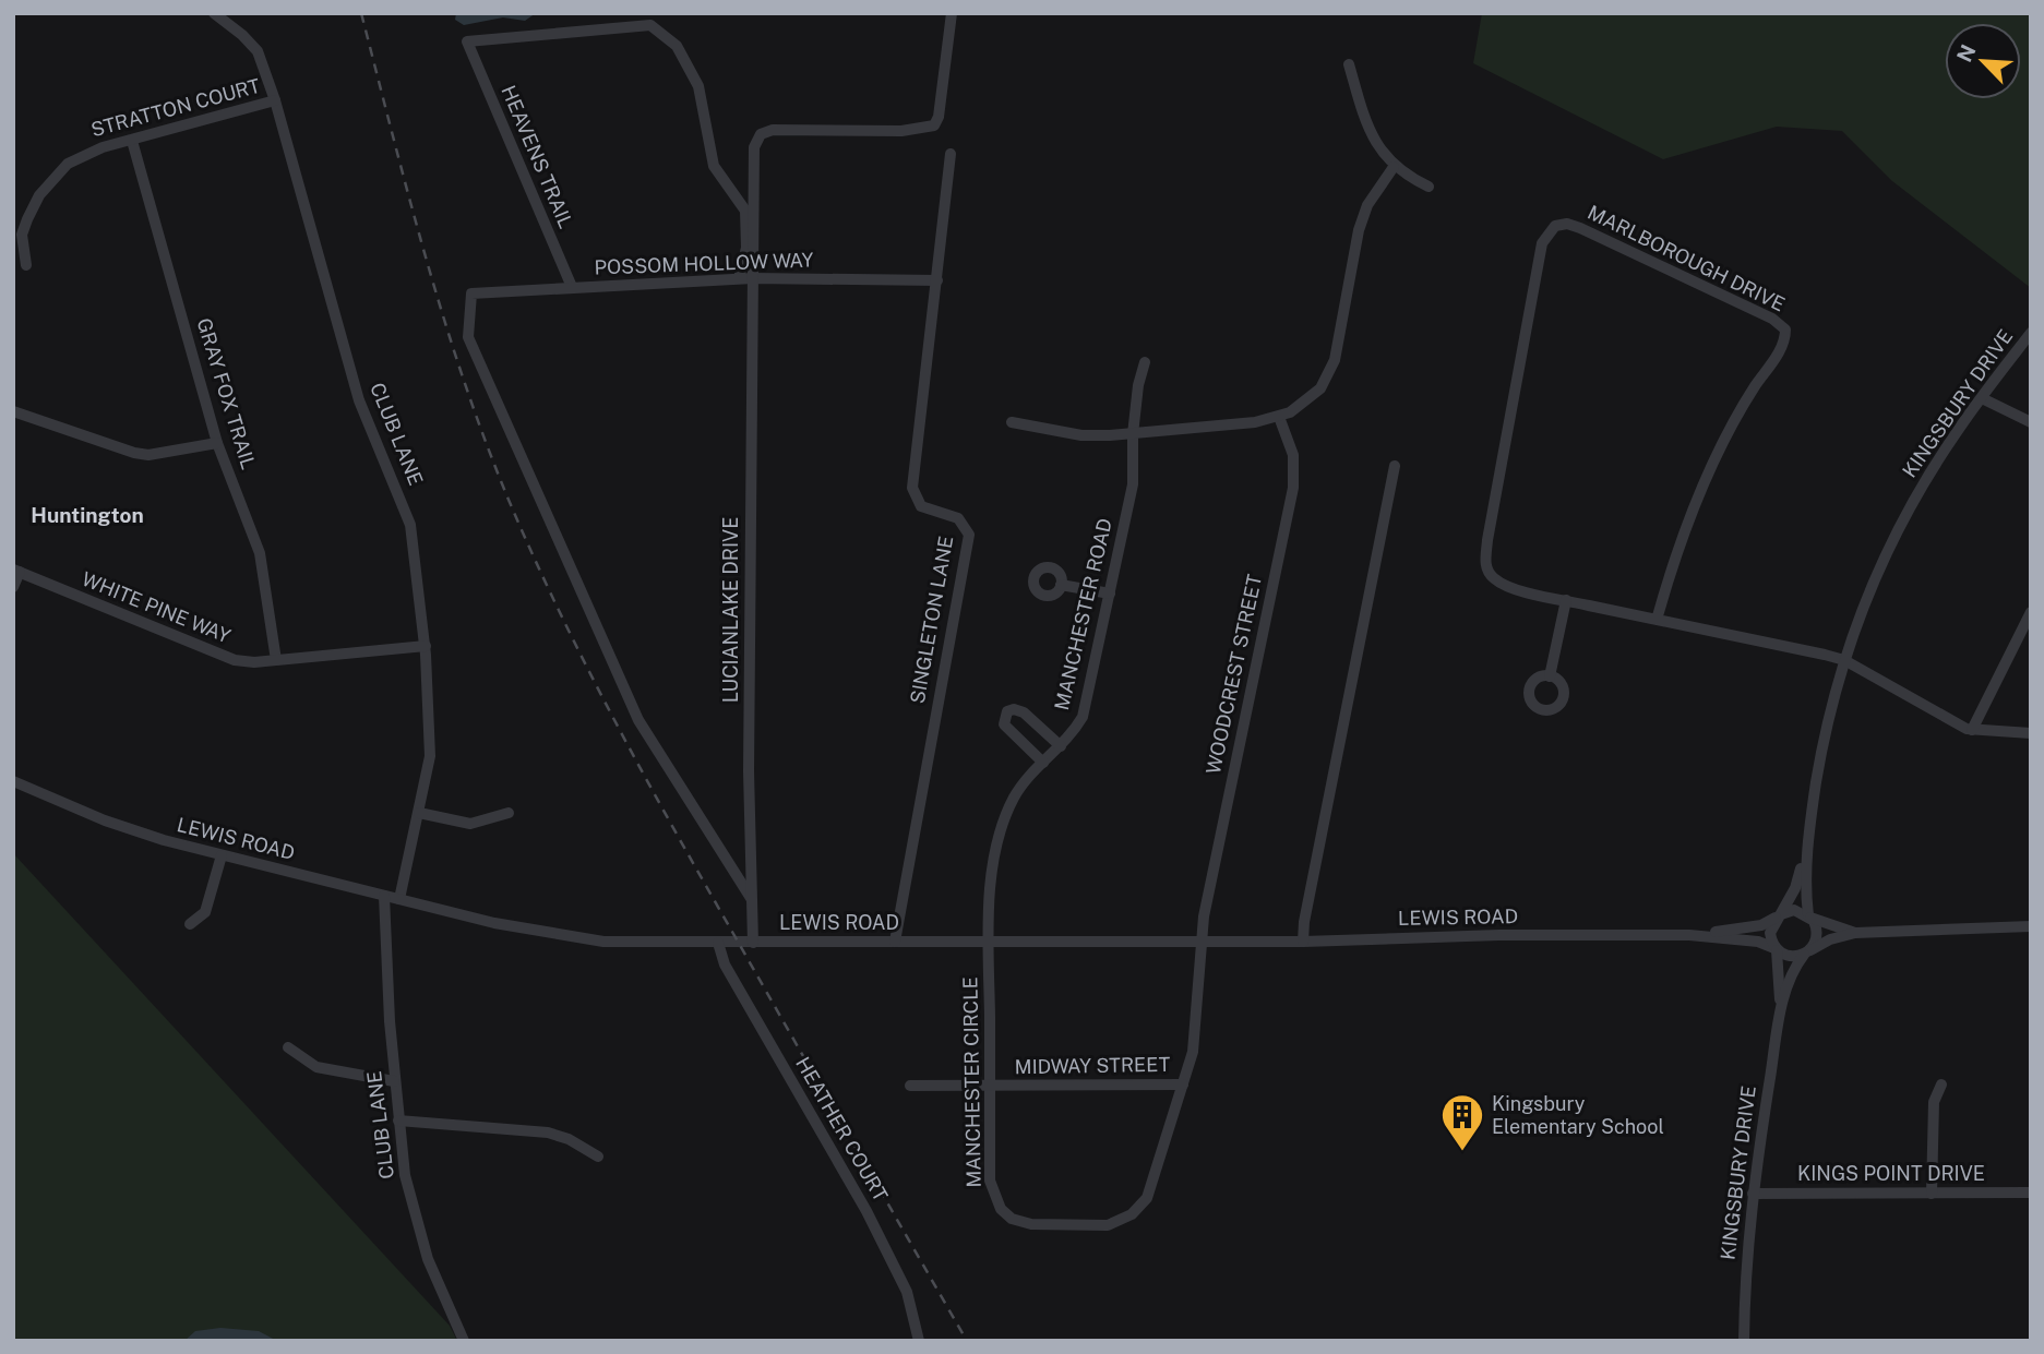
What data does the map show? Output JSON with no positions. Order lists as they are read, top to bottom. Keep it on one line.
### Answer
{"streets":{"street":["STRATTON COURT","HEAVENS TRAIL","MARLBOROUGH DRIVE","POSSOM HOLLOW WAY","GRAY FOX TRAIL","KINGSBURY DRIVE","CLUB LANE","WHITE PINE WAY","LUCIANLAKE DRIVE","MANCHESTER ROAD","SINGLETON LANE","WOODCREST STREET","LEWIS ROAD","MIDWAY STREET","MANCHESTER CIRCLE","HEATHER COURT","KINGS POINT DRIVE"]},"crossings":[["STRATTON COURT","GRAY FOX TRAIL"],["STRATTON COURT","CLUB LANE"],["HEAVENS TRAIL","POSSOM HOLLOW WAY"],["MARLBOROUGH DRIVE","KINGSBURY DRIVE"],["POSSOM HOLLOW WAY","LUCIANLAKE DRIVE"],["POSSOM HOLLOW WAY","SINGLETON LANE"],["GRAY FOX TRAIL","WHITE PINE WAY"],["KINGSBURY DRIVE","LEWIS ROAD"],["KINGSBURY DRIVE","KINGS POINT DRIVE"],["CLUB LANE","WHITE PINE WAY"],["CLUB LANE","LEWIS ROAD"],["LUCIANLAKE DRIVE","LEWIS ROAD"],["MANCHESTER ROAD","LEWIS ROAD"],["MANCHESTER ROAD","MANCHESTER CIRCLE"],["SINGLETON LANE","LEWIS ROAD"],["WOODCREST STREET","LEWIS ROAD"],["WOODCREST STREET","MANCHESTER CIRCLE"],["LEWIS ROAD","MANCHESTER CIRCLE"],["LEWIS ROAD","HEATHER COURT"],["MIDWAY STREET","MANCHESTER CIRCLE"]],"districts":["Huntington"],"places":{"building":["Kingsbury Elementary School"]},"north":"top left"}
